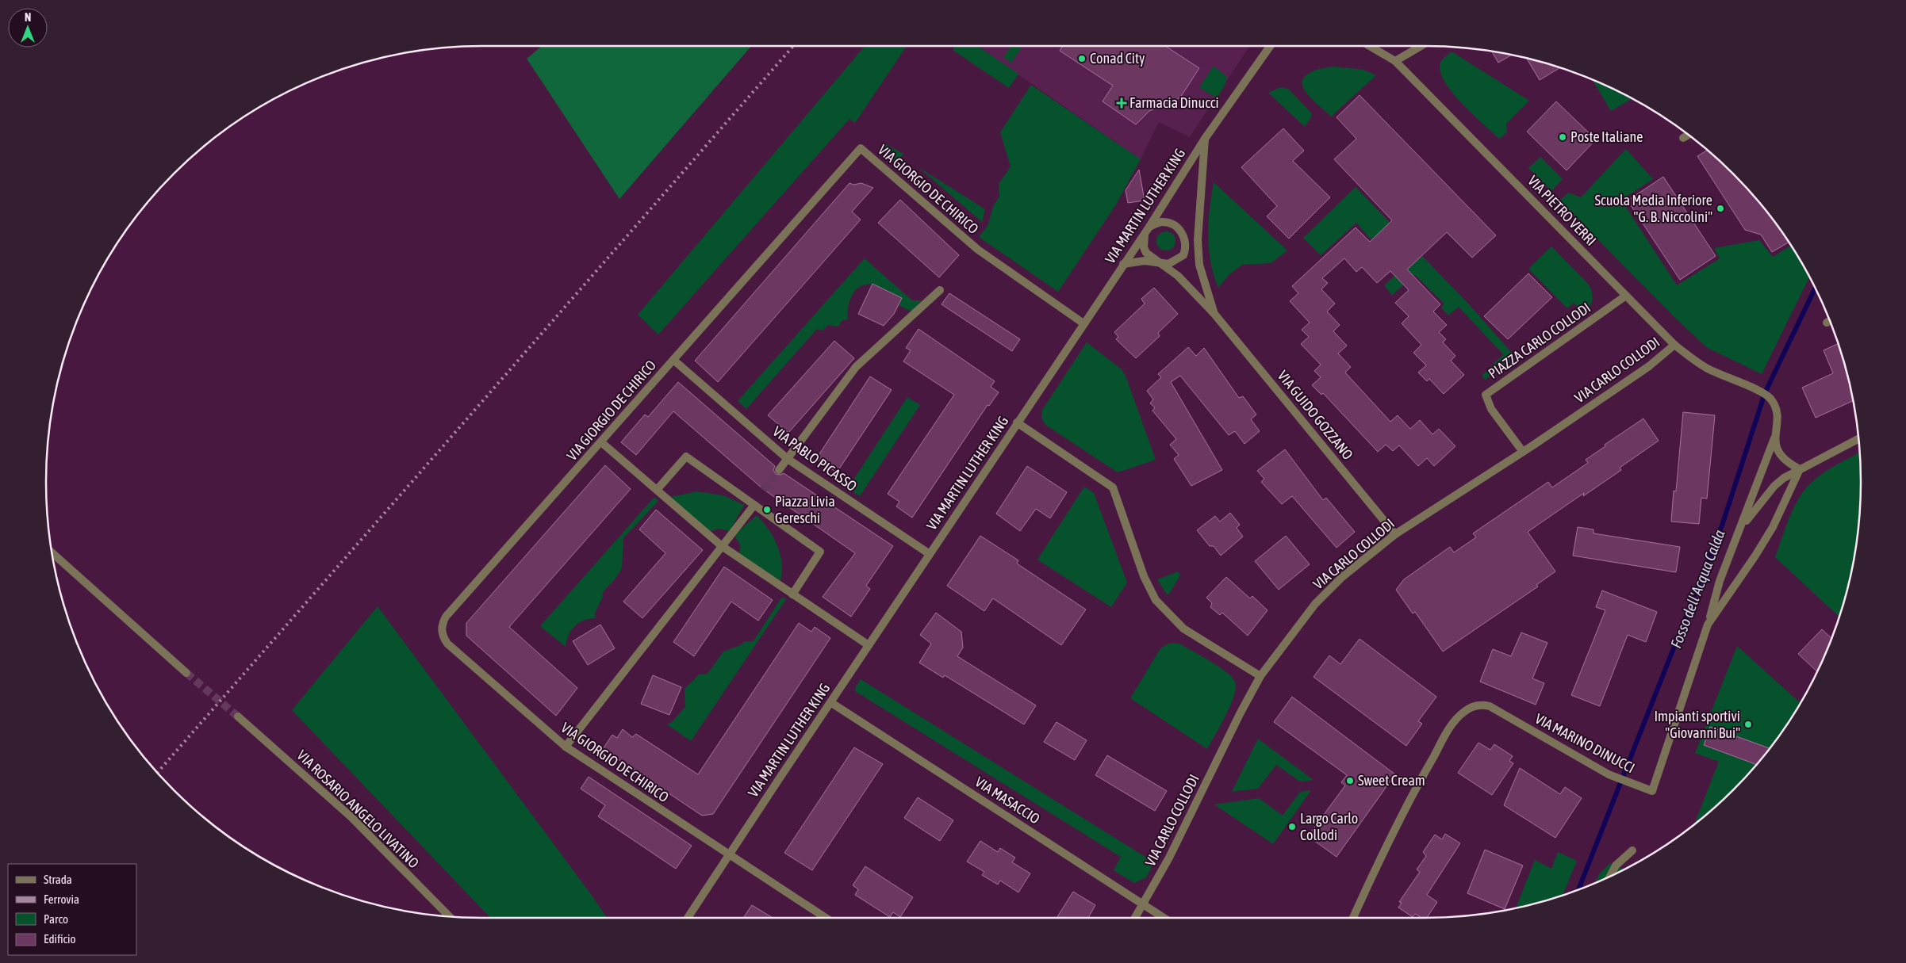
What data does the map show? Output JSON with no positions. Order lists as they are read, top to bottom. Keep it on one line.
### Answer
{"streets":{"street":["VIA GIORGIO DE CHIRICO","VIA MARTIN LUTHER KING","VIA PIETRO VERRI","PIAZZA CARLO COLLODI","VIA CARLO COLLODI","VIA GUIDO GOZZANO","VIA PABLO PICASSO","VIA MARINO DINUCCI","VIA MASACCIO","VIA ROSARIO ANGELO LIVATINO"]},"crossings":[["VIA GIORGIO DE CHIRICO","VIA MARTIN LUTHER KING"],["VIA GIORGIO DE CHIRICO","VIA PABLO PICASSO"],["VIA MARTIN LUTHER KING","VIA GUIDO GOZZANO"],["VIA MARTIN LUTHER KING","VIA PABLO PICASSO"],["VIA MARTIN LUTHER KING","VIA MASACCIO"],["VIA PIETRO VERRI","PIAZZA CARLO COLLODI"],["VIA PIETRO VERRI","VIA CARLO COLLODI"],["PIAZZA CARLO COLLODI","VIA CARLO COLLODI"],["VIA CARLO COLLODI","VIA GUIDO GOZZANO"],["VIA CARLO COLLODI","VIA MASACCIO"]],"water":["Fosso dell'Acqua Calda"],"places":{"other":["Conad City","Poste Italiane","Scuola Media Inferiore \"G. B. Niccolini\"","Piazza Livia Gereschi","Impianti sportivi \"Giovanni Bui\"","Sweet Cream","Largo Carlo Collodi"],"health":["Farmacia Dinucci"]},"legend":["Strada","Ferrovia","Parco","Edificio"],"north":"top"}
